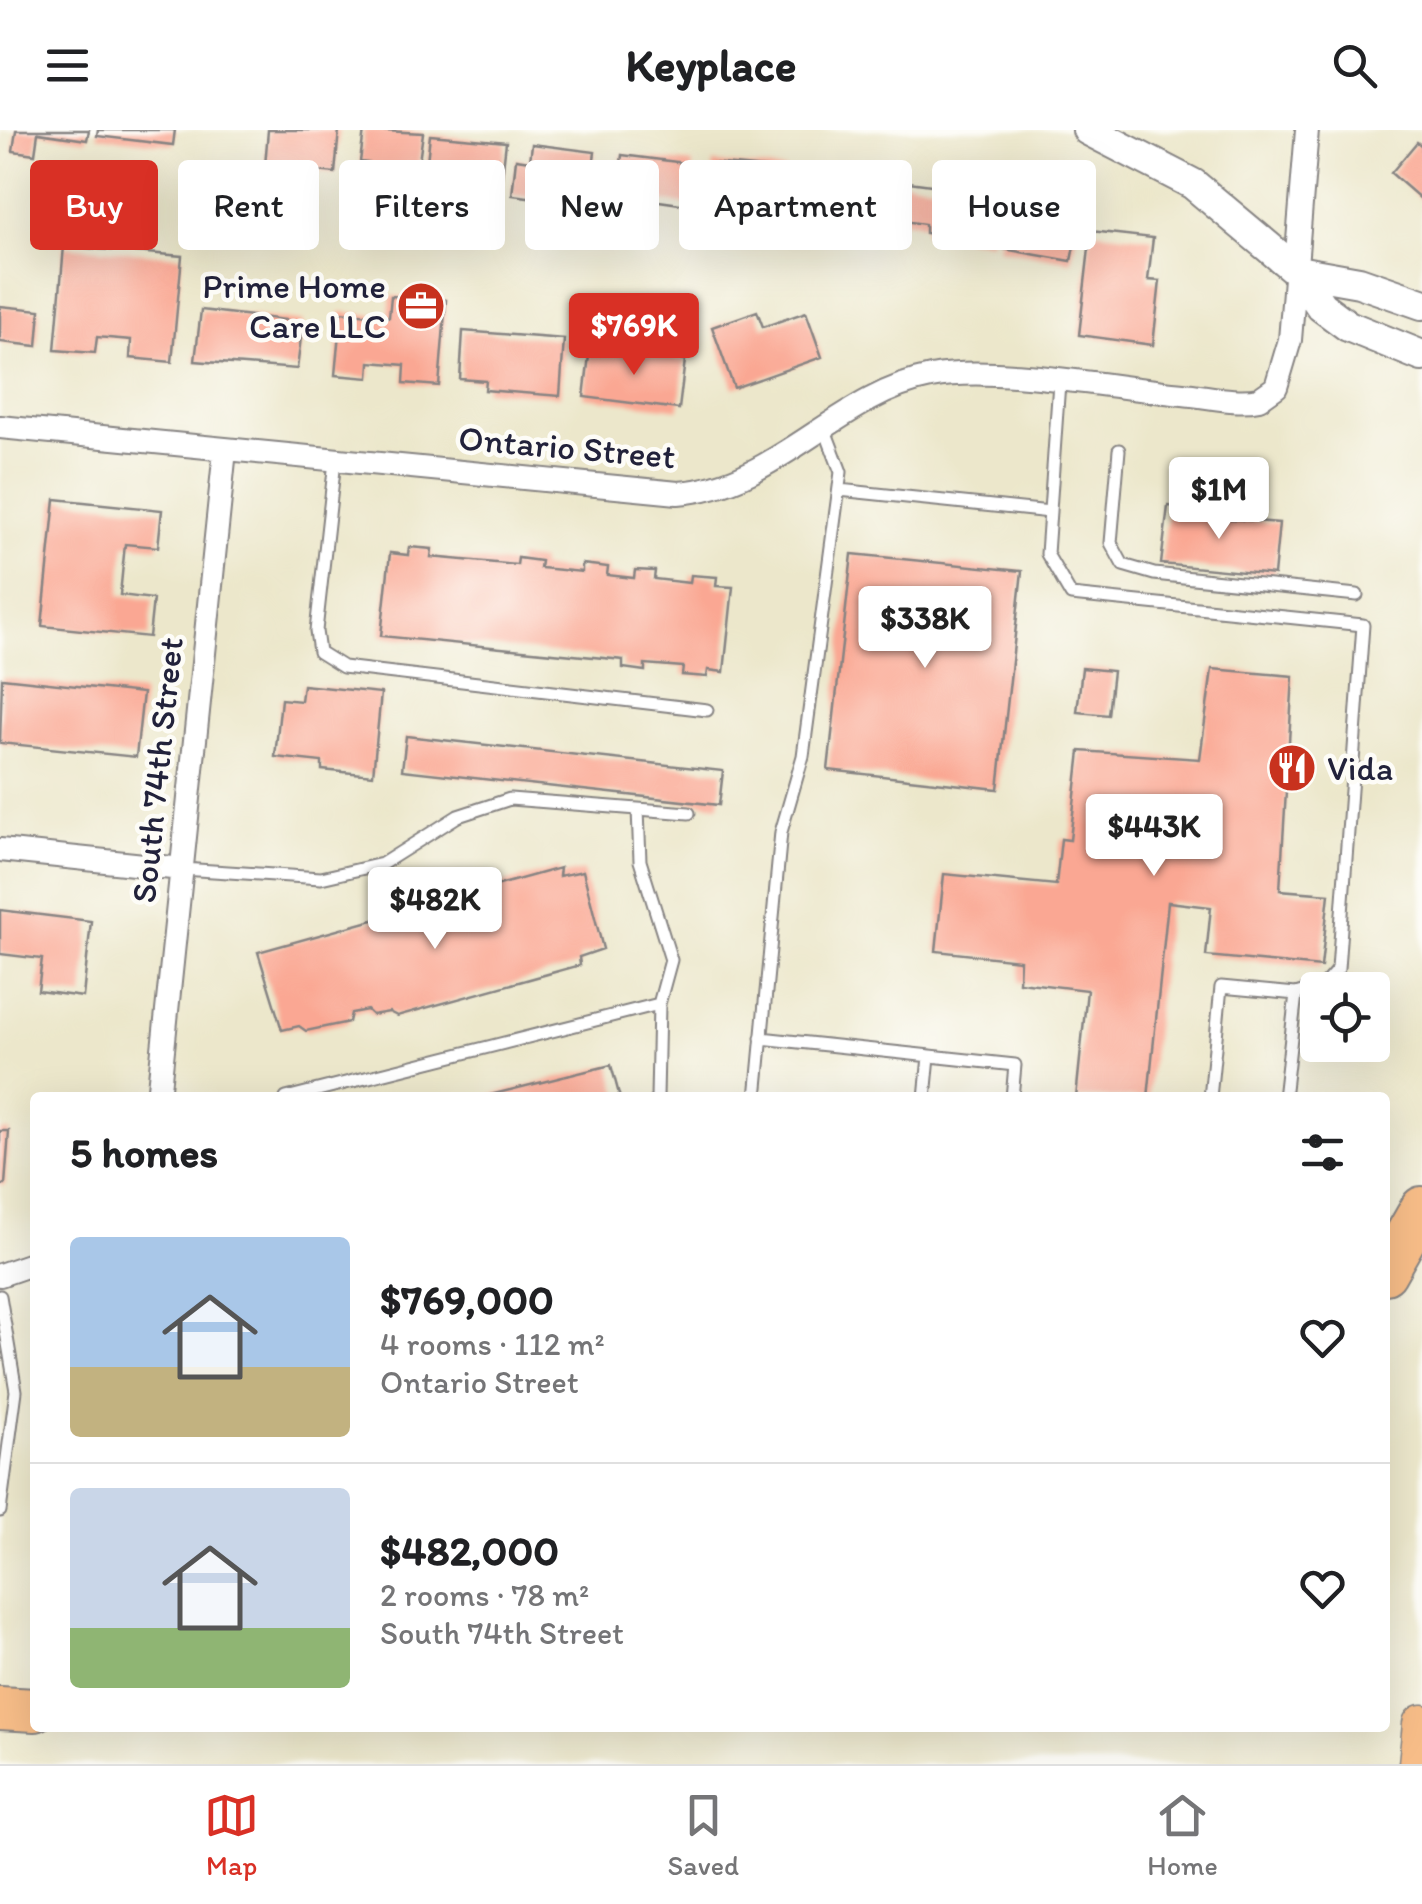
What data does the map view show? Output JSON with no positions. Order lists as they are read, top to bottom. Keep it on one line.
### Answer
{"streets":{"street":["Ontario Street","South 74th Street"]},"crossings":[["Ontario Street","South 74th Street"]],"places":{"office":["Prime Home Care LLC"],"restaurant":["Vida"]},"page":{"header":"Keyplace","chip":["Buy","Rent","Filters","New","Apartment","House"],"price":["$769K","$1M","$338K","$443K","$482K"],"heading":"5 homes","list":[{"name":"$769,000","note":"4 rooms · 112 m² · Ontario Street"},{"name":"$482,000","note":"2 rooms · 78 m² · South 74th Street"}],"tabs":["Map","Saved","Home"]}}
